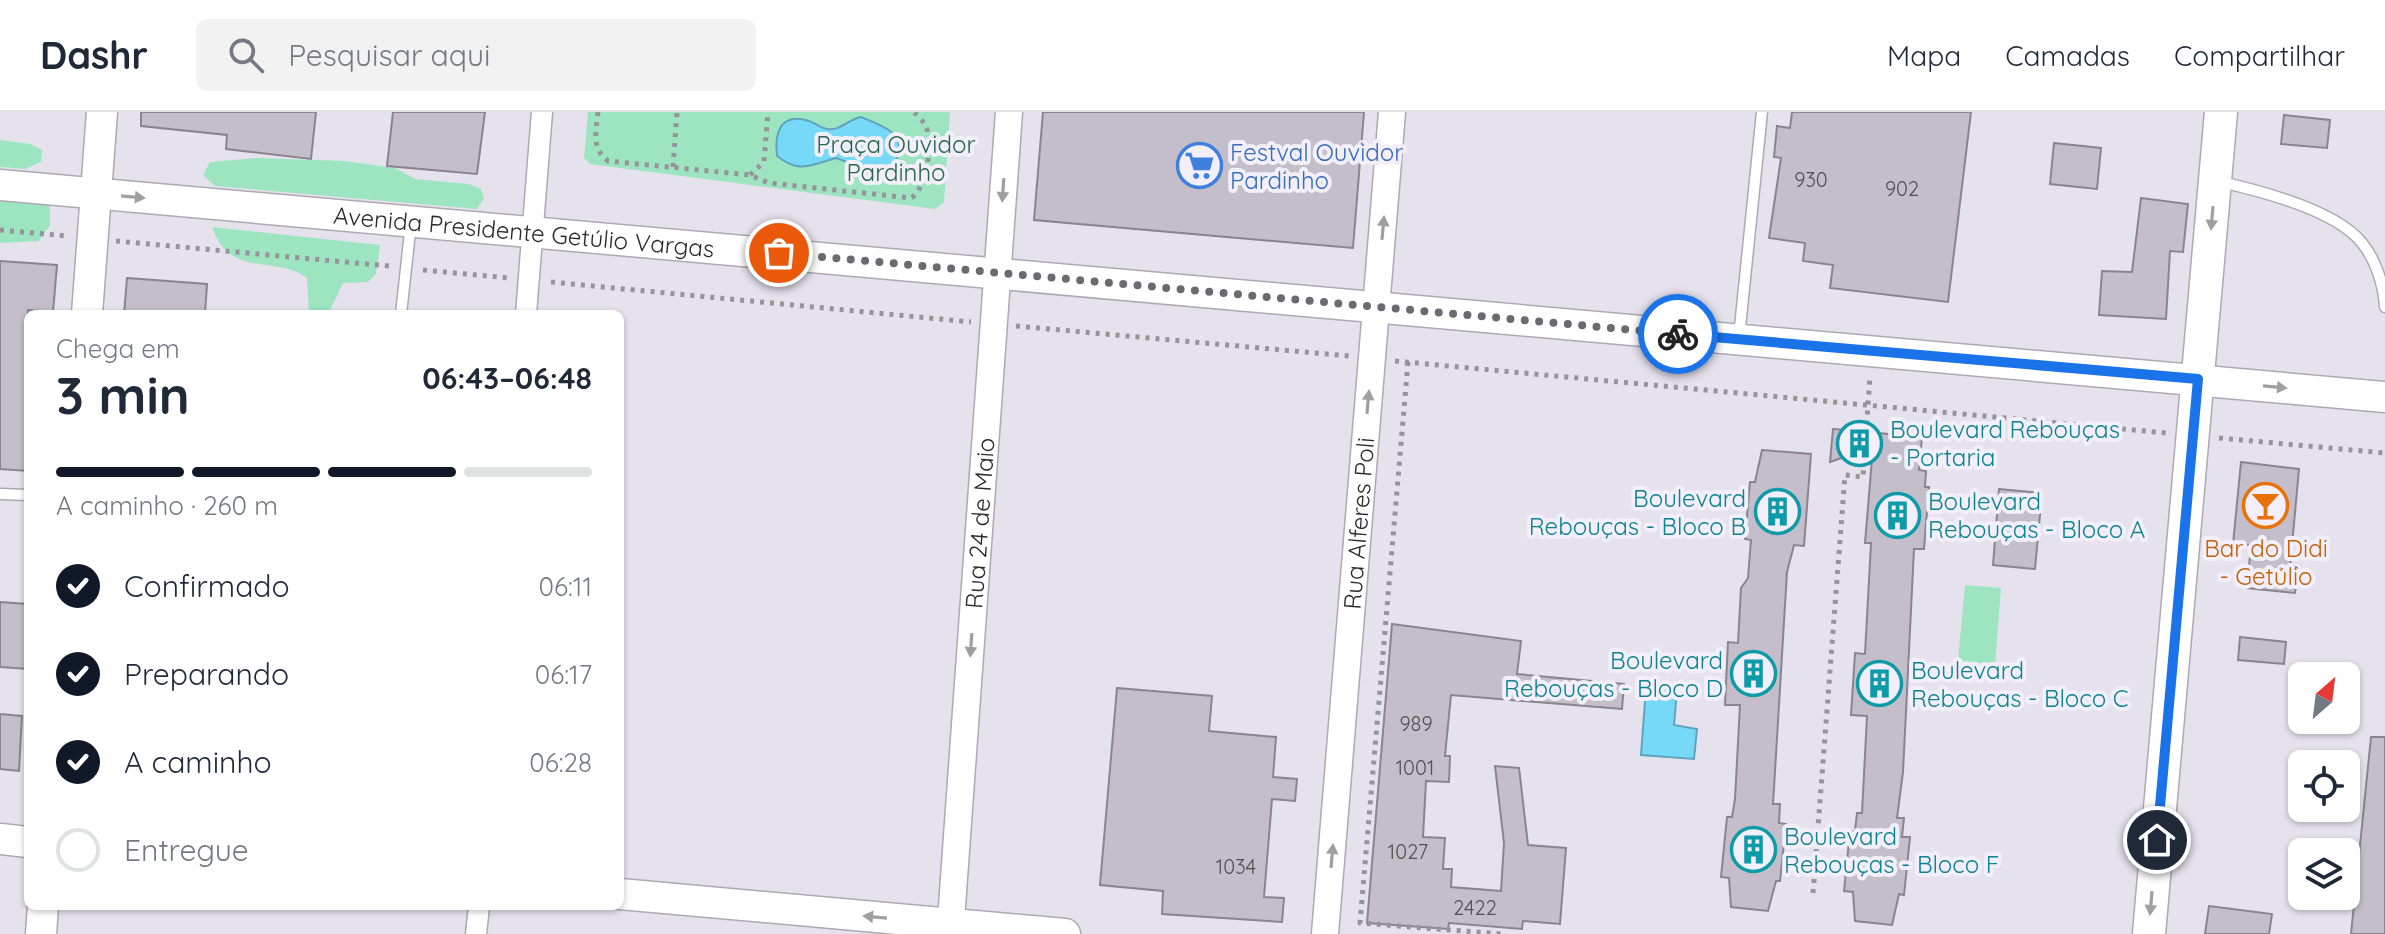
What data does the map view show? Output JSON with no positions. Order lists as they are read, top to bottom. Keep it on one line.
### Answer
{"streets":{"main road":["Avenida Presidente Getúlio Vargas"],"street":["Rua 24 de Maio","Rua Alferes Poli"]},"crossings":[["Avenida Presidente Getúlio Vargas","Rua 24 de Maio"],["Avenida Presidente Getúlio Vargas","Rua Alferes Poli"]],"one_way":["Rua 24 de Maio","Rua Alferes Poli"],"parks":["Praça Ouvidor Pardinho"],"places":{"supermarket":["Festval Ouvidor Pardinho"],"building":["Boulevard Rebouças - Portaria","Boulevard Rebouças - Bloco B","Boulevard Rebouças - Bloco A","Boulevard Rebouças - Bloco D","Boulevard Rebouças - Bloco C","Boulevard Rebouças - Bloco F"],"bar":["Bar do Didi - Getúlio"]},"house_numbers":["930","902","989","1001","1027","1034","2422"],"north":"top right","page":{"header":"Dashr","search":"Pesquisar aqui","nav":["Mapa","Camadas","Compartilhar"],"heading":["3 min","Chega em","06:43–06:48"],"bar":"A caminho · 260 m","list":[["Confirmado","06:11"],["Preparando","06:17"],["A caminho","06:28"],"Entregue"]}}
